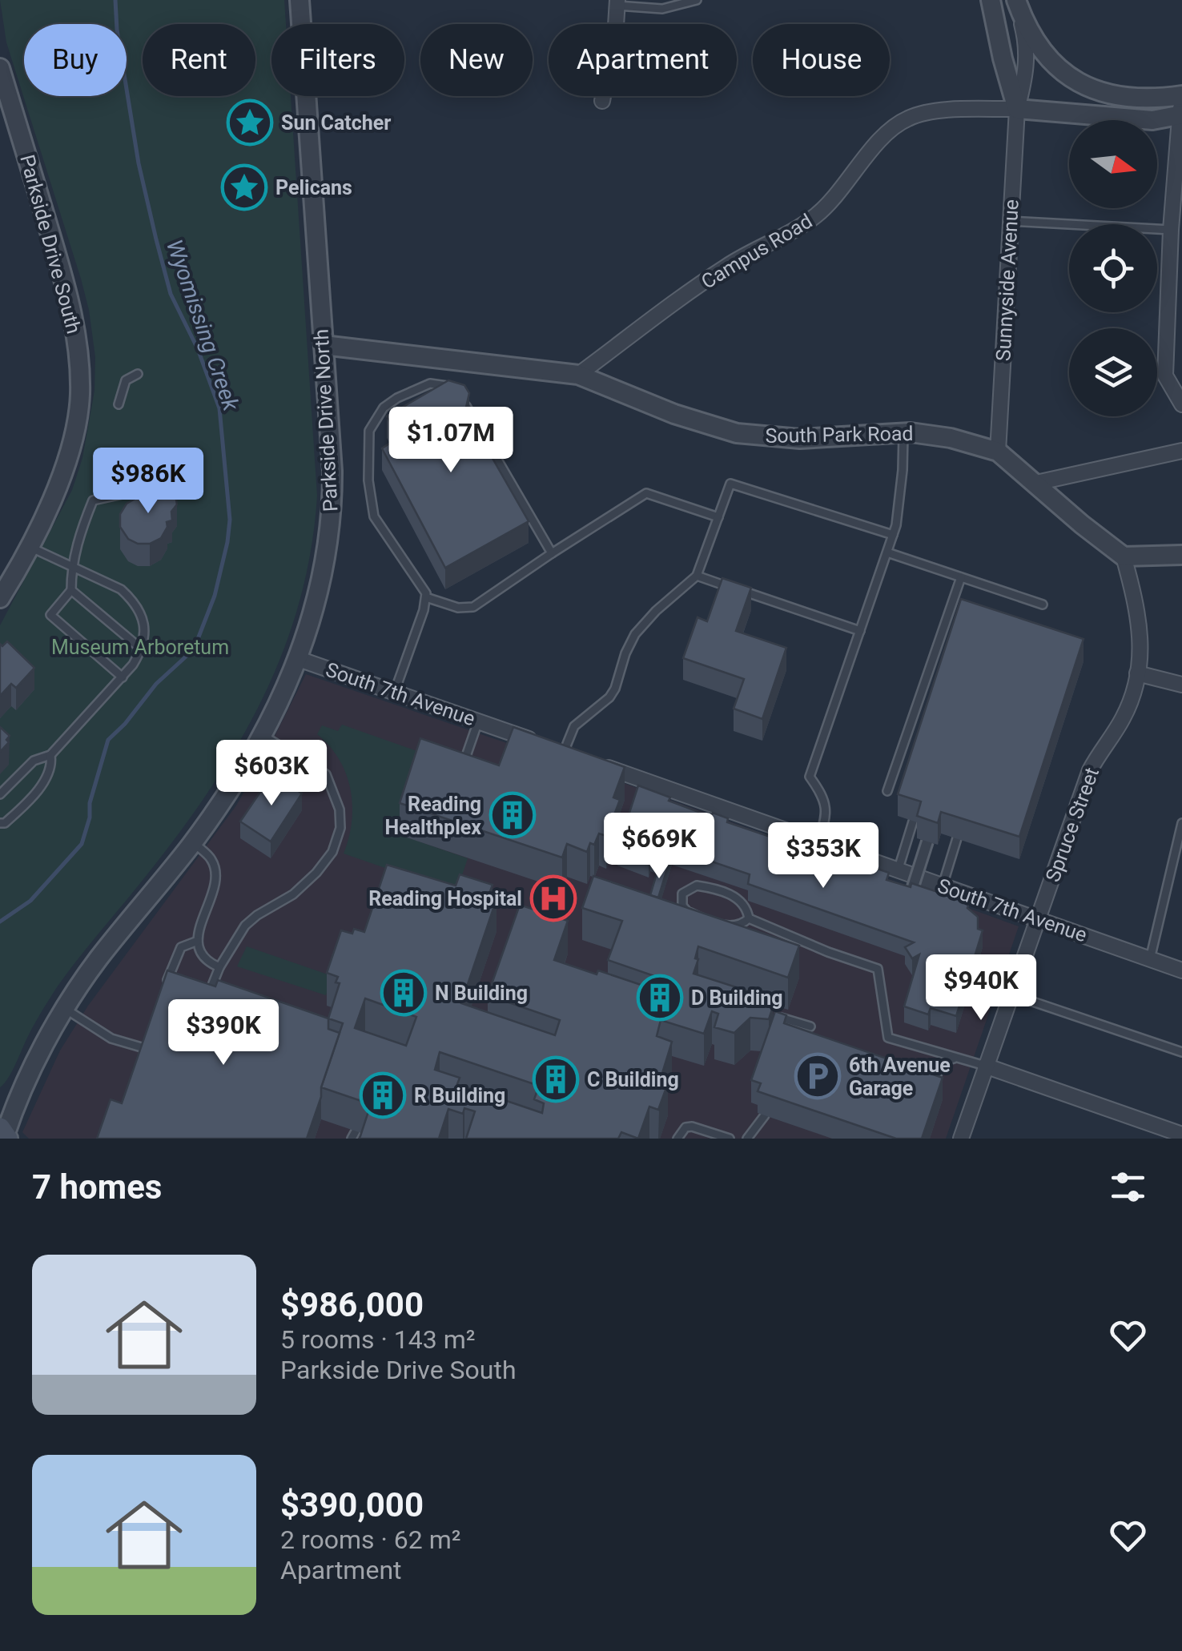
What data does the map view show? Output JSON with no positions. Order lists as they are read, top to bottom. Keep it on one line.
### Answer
{"streets":{"street":["Parkside Drive South","Campus Road","Sunnyside Avenue","Parkside Drive North","South Park Road","South 7th Avenue","Spruce Street"]},"crossings":[["Campus Road","Sunnyside Avenue"],["Campus Road","South Park Road"],["Sunnyside Avenue","South Park Road"],["Parkside Drive North","South Park Road"],["Parkside Drive North","South 7th Avenue"],["South Park Road","Spruce Street"],["South 7th Avenue","Spruce Street"]],"water":["Wyomissing Creek"],"parks":["Museum Arboretum"],"places":{"place":["Sun Catcher","Pelicans"],"building":["Reading Healthplex","N Building","D Building","C Building","R Building"],"hospital":["Reading Hospital"],"parking":["6th Avenue Garage"]},"north":"right","page":{"chip":["Buy","Rent","Filters","New","Apartment","House"],"price":["$1.07M","$986K","$603K","$669K","$353K","$940K","$390K"],"heading":"7 homes","list":[{"name":"$986,000","note":"5 rooms · 143 m² · Parkside Drive South"},{"name":"$390,000","note":"2 rooms · 62 m² · Apartment"}]}}
